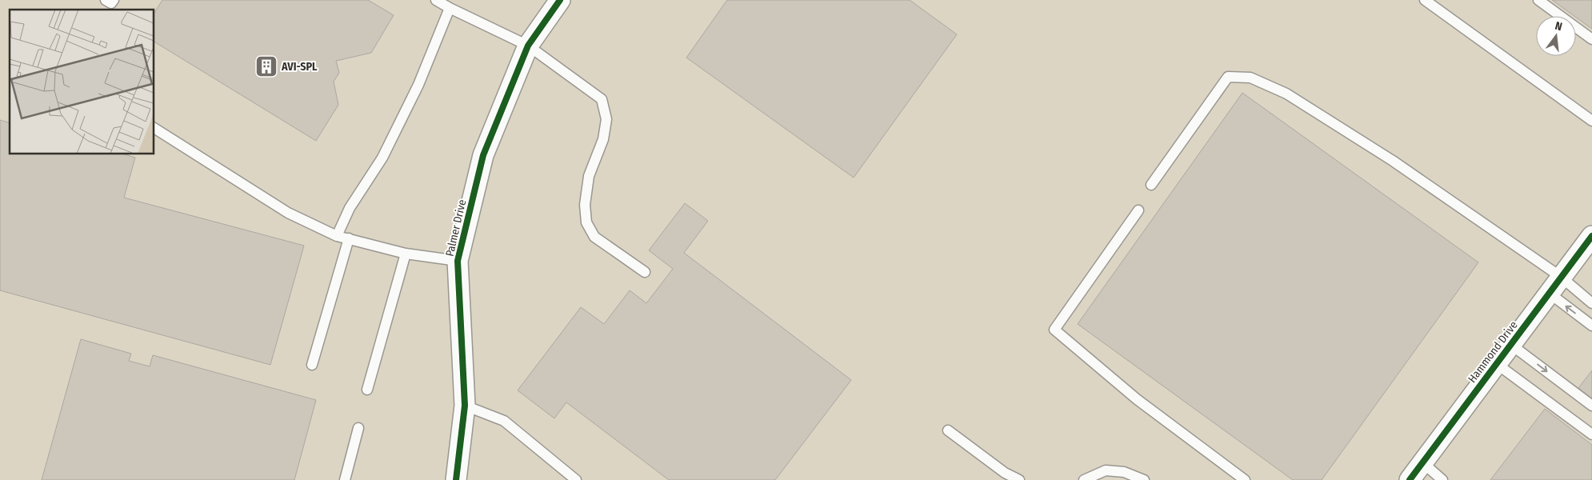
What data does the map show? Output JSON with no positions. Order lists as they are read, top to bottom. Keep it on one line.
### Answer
{"streets":{"street":["Palmer Drive","Hammond Drive"]},"places":{"building":["AVI-SPL"]},"north":"top"}
